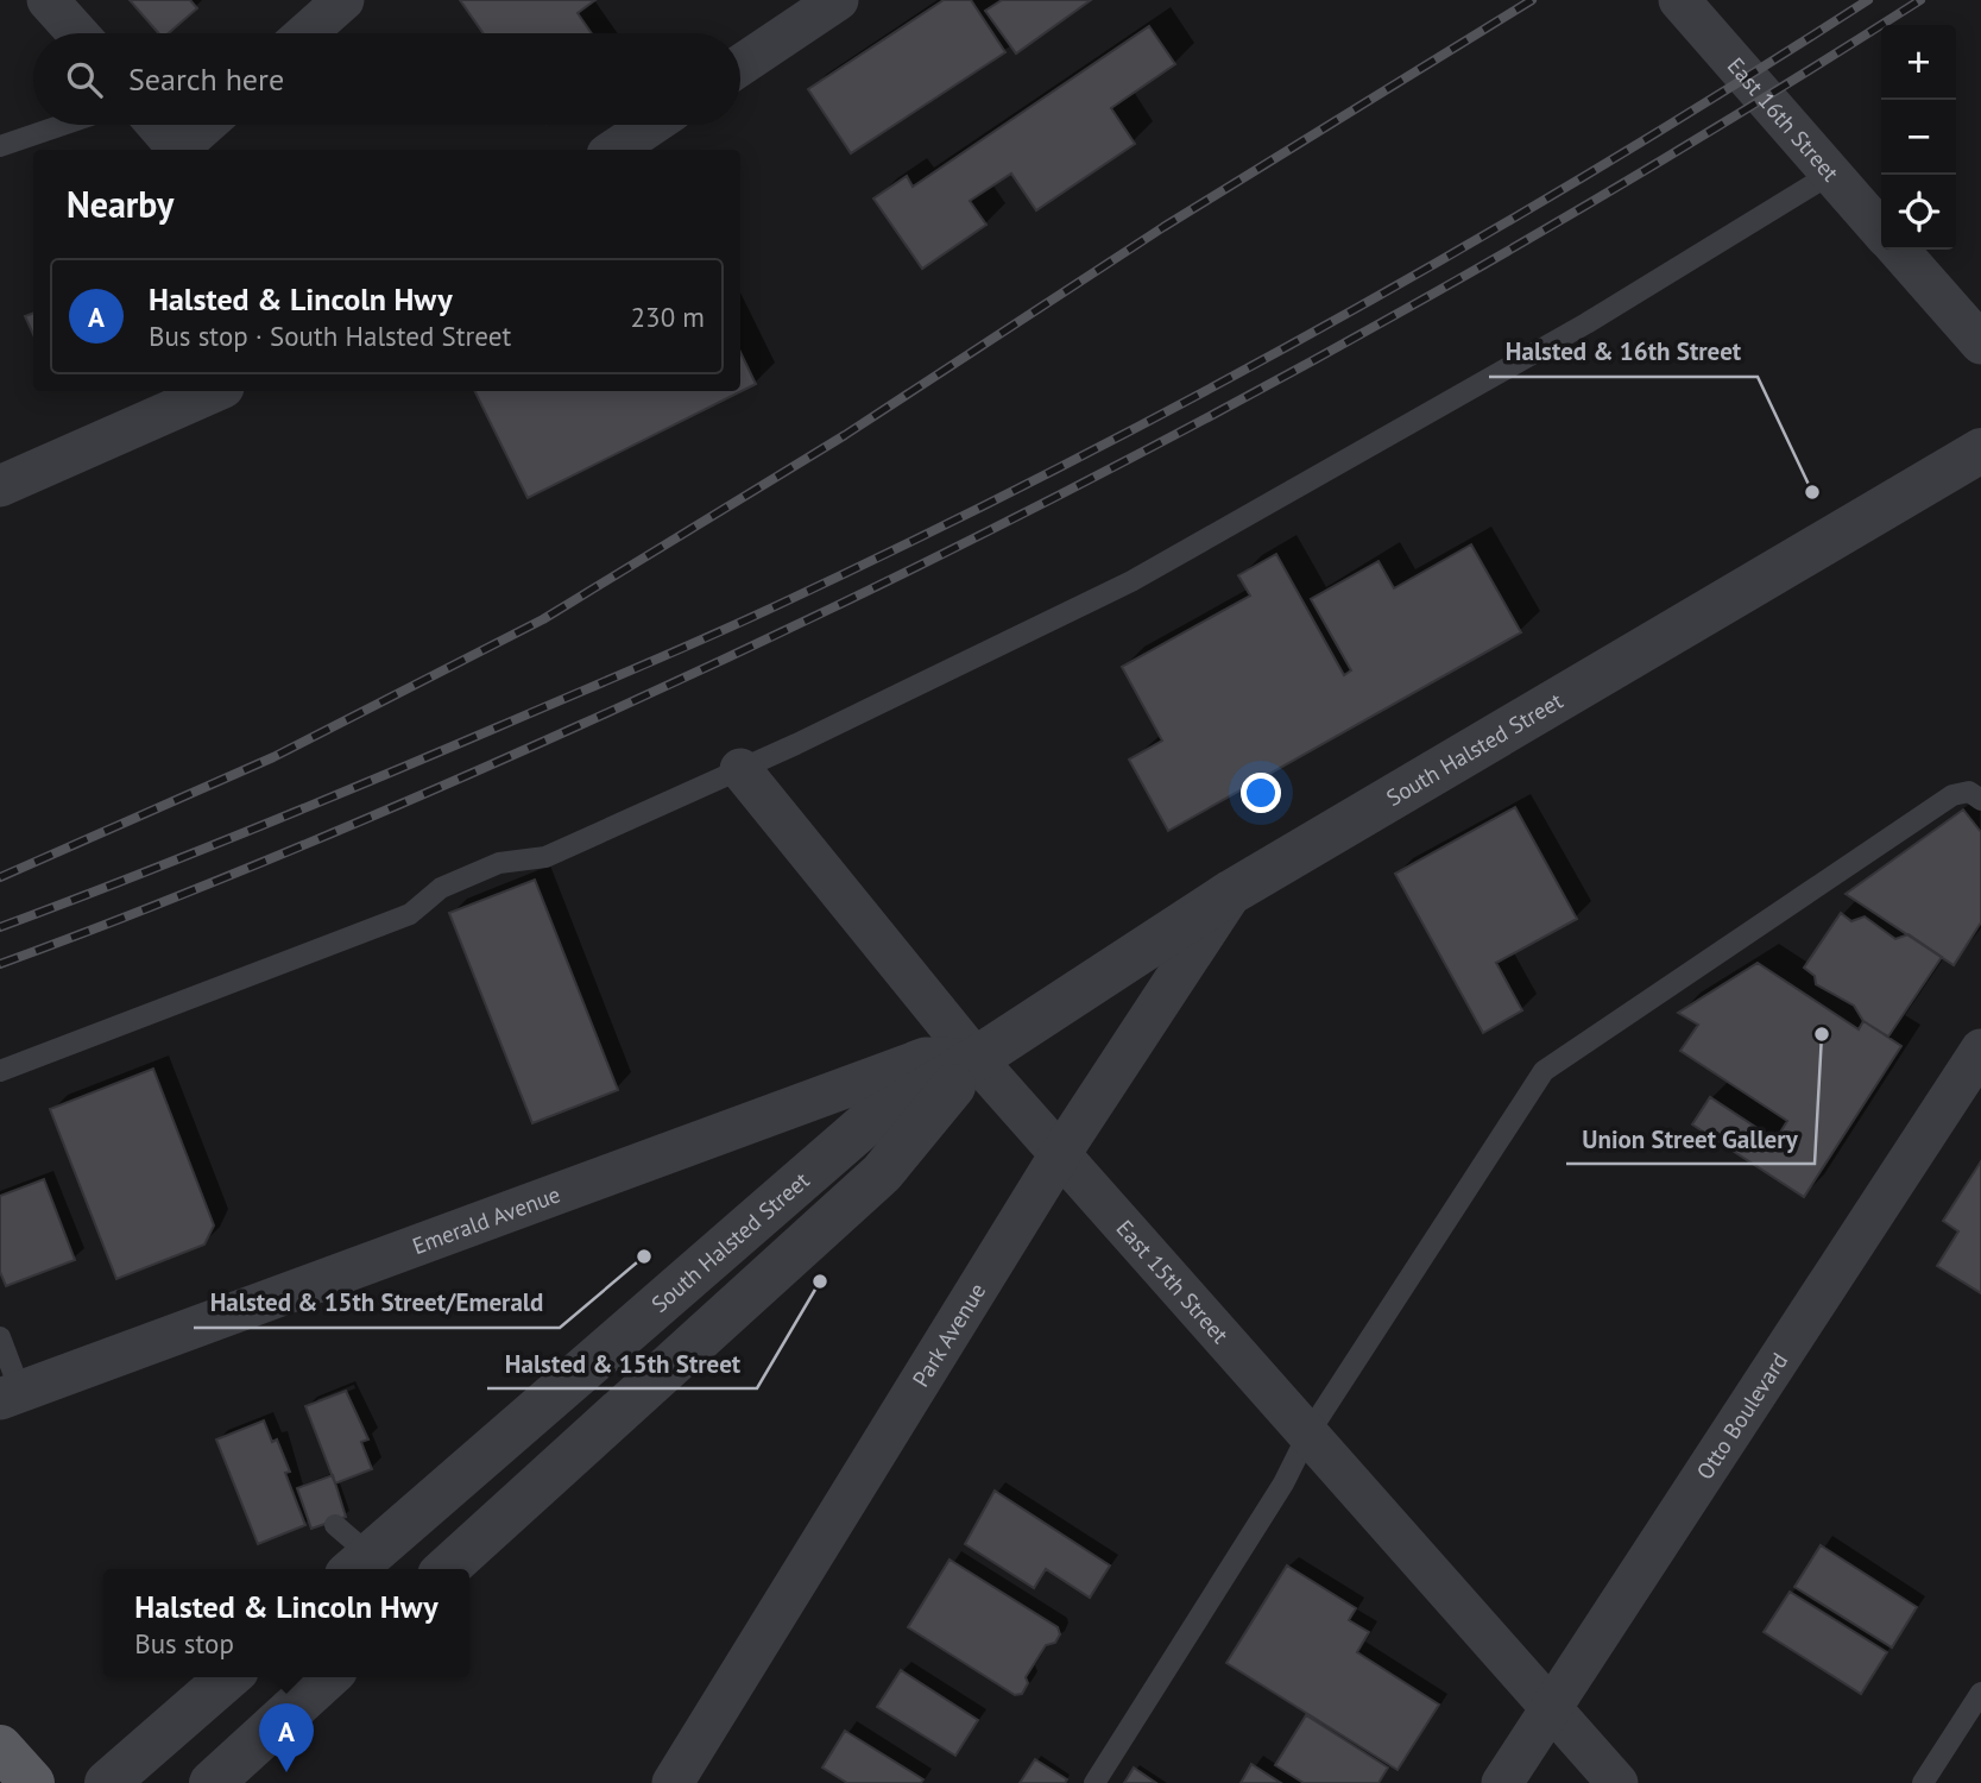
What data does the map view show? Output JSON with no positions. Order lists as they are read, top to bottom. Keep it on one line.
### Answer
{"streets":{"street":["East 16th Street","South Halsted Street","Emerald Avenue","East 15th Street","Park Avenue","Otto Boulevard"]},"crossings":[["South Halsted Street","Emerald Avenue"],["South Halsted Street","East 15th Street"],["South Halsted Street","Park Avenue"],["Emerald Avenue","East 15th Street"],["East 15th Street","Park Avenue"],["East 15th Street","Otto Boulevard"]],"places":["Halsted & 16th Street","Union Street Gallery","Halsted & 15th Street/Emerald","Halsted & 15th Street"],"page":{"map_buttons":["+","−"],"search":"Search here","heading":"Nearby","list":[{"mark":"A","name":"Halsted & Lincoln Hwy","note":"Bus stop · South Halsted Street","value":"230 m"}],"popup":["Halsted & Lincoln Hwy","Bus stop"],"pins":"A"}}
